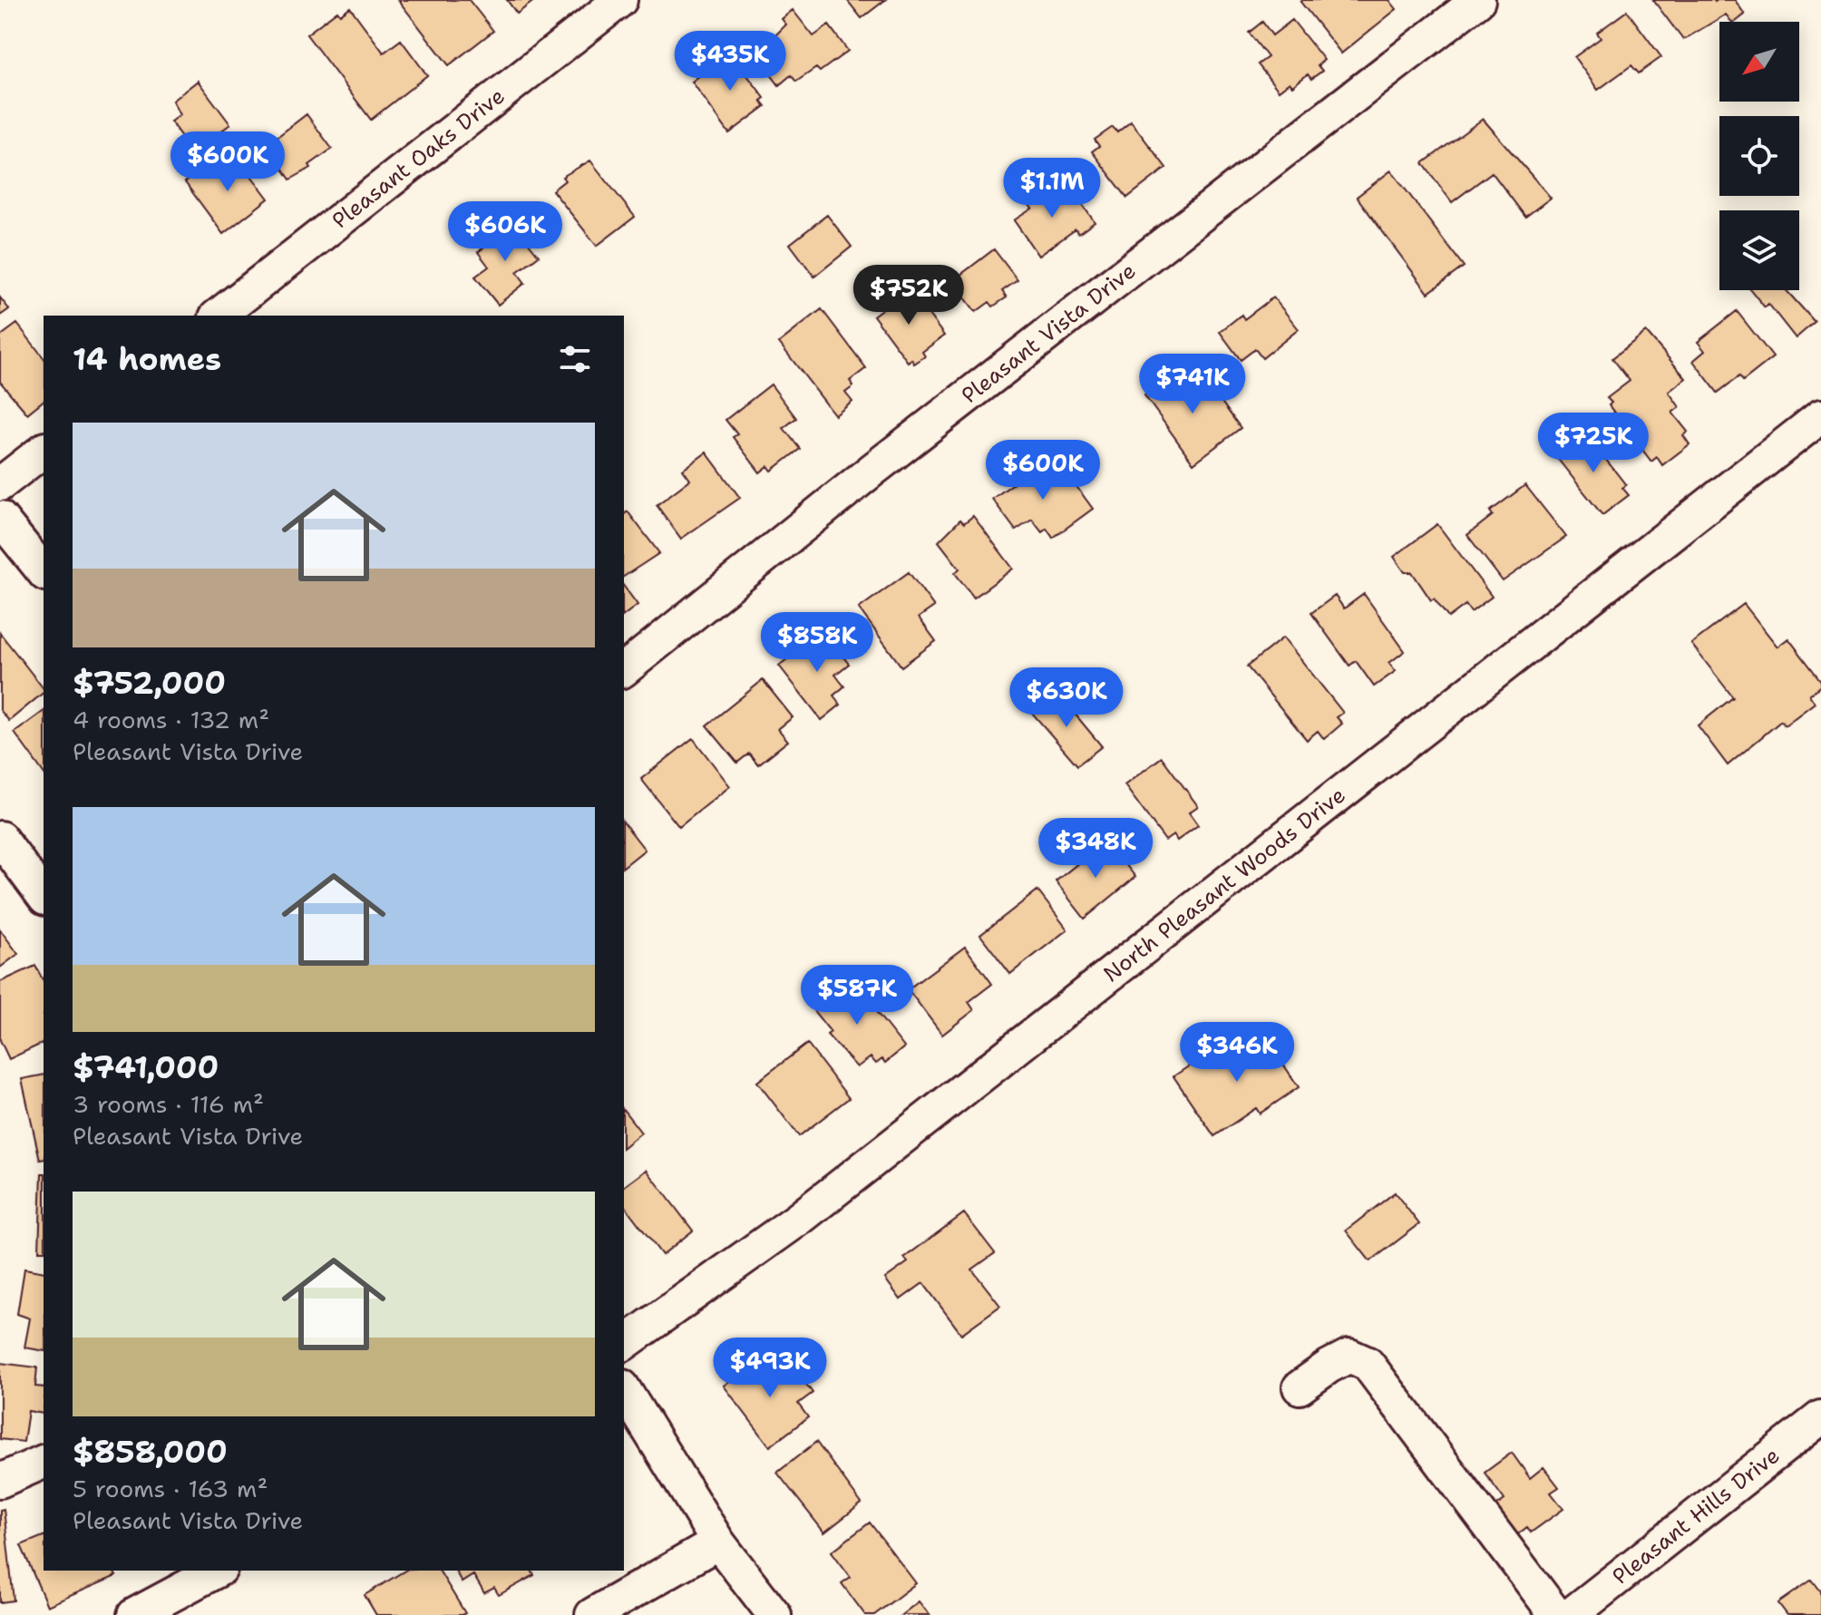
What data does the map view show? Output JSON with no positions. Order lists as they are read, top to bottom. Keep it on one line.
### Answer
{"streets":{"street":["Pleasant Oaks Drive","Pleasant Vista Drive","North Pleasant Woods Drive","Pleasant Hills Drive"]},"north":"bottom left","page":{"price":["$435K","$600K","$1.1M","$606K","$752K","$741K","$725K","$600K","$858K","$630K","$348K","$587K","$346K","$493K"],"heading":"14 homes","list":[{"name":"$752,000","note":"4 rooms · 132 m² · Pleasant Vista Drive"},{"name":"$741,000","note":"3 rooms · 116 m² · Pleasant Vista Drive"},{"name":"$858,000","note":"5 rooms · 163 m² · Pleasant Vista Drive"}]}}
